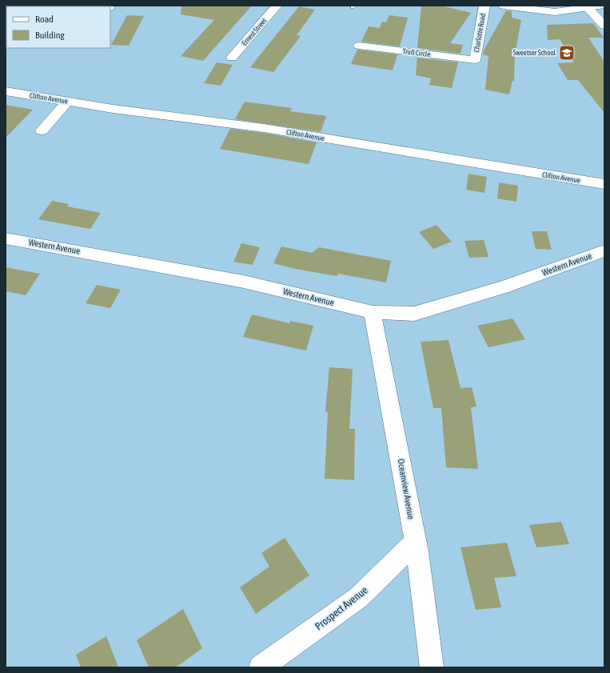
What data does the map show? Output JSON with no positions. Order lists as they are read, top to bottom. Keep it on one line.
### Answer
{"streets":{"street":["Ernest Street","Charlotte Road","Trull Circle","Clifton Avenue","Western Avenue","Oceanview Avenue","Prospect Avenue"]},"crossings":[["Charlotte Road","Trull Circle"],["Western Avenue","Oceanview Avenue"],["Oceanview Avenue","Prospect Avenue"]],"places":{"school or university":["Sweetser School"]},"legend":["Road","Building"]}
